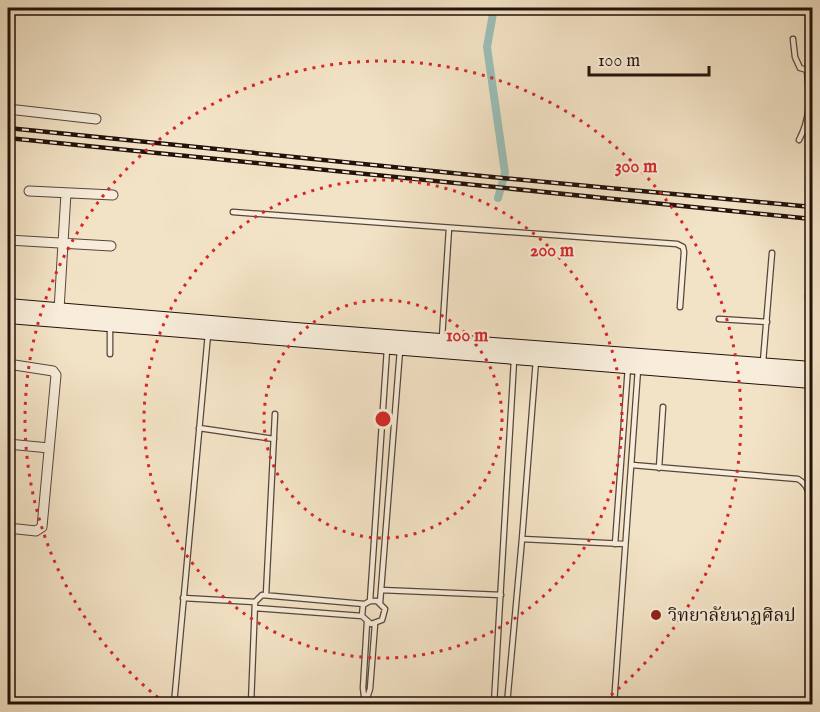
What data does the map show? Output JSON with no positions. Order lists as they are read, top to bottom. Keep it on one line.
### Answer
{"places":["วิทยาลัยนาฏศิลป"],"scale_bar":"100 m","rings":["300 m","200 m","100 m"]}
